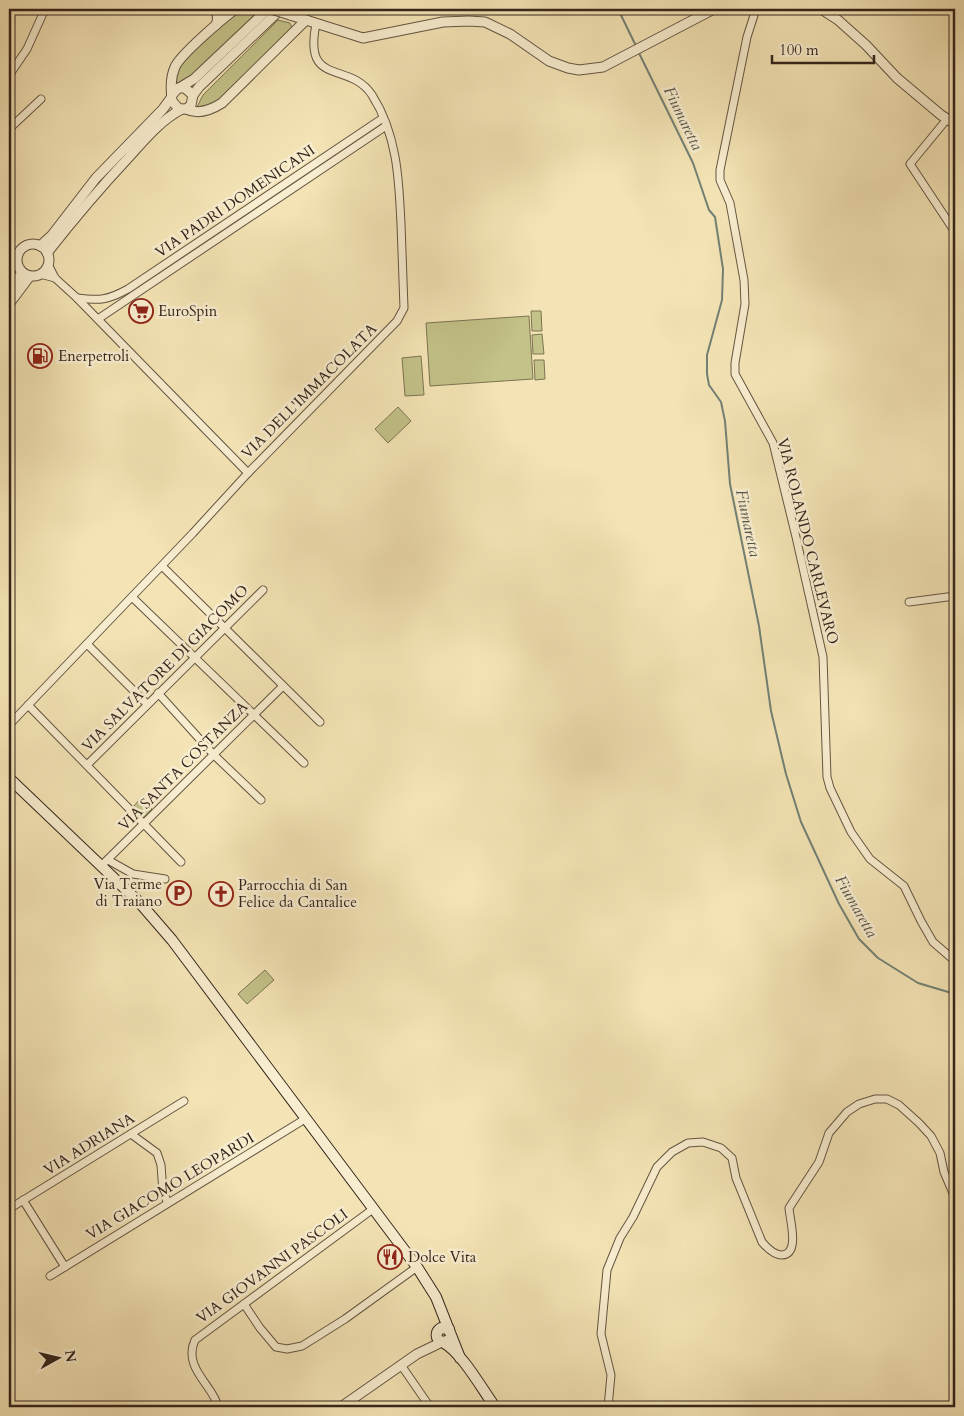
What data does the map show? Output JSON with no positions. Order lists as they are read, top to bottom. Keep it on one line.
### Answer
{"streets":{"street":["VIA PADRI DOMENICANI","VIA DELL'IMMACOLATA","VIA ROLANDO CARLEVARO","VIA SALVATORE DI GIACOMO","VIA SANTA COSTANZA","VIA ADRIANA","VIA GIACOMO LEOPARDI","VIA GIOVANNI PASCOLI"]},"crossings":[["VIA PADRI DOMENICANI","VIA DELL'IMMACOLATA"]],"water":["Fiumaretta"],"places":{"supermarket":["EuroSpin"],"fuel station":["Enerpetroli"],"parking":["Via Terme di Traiano"],"church":["Parrocchia di San Felice da Cantalice"],"restaurant":["Dolce Vita"]},"scale_bar":"100 m","north":"right"}
